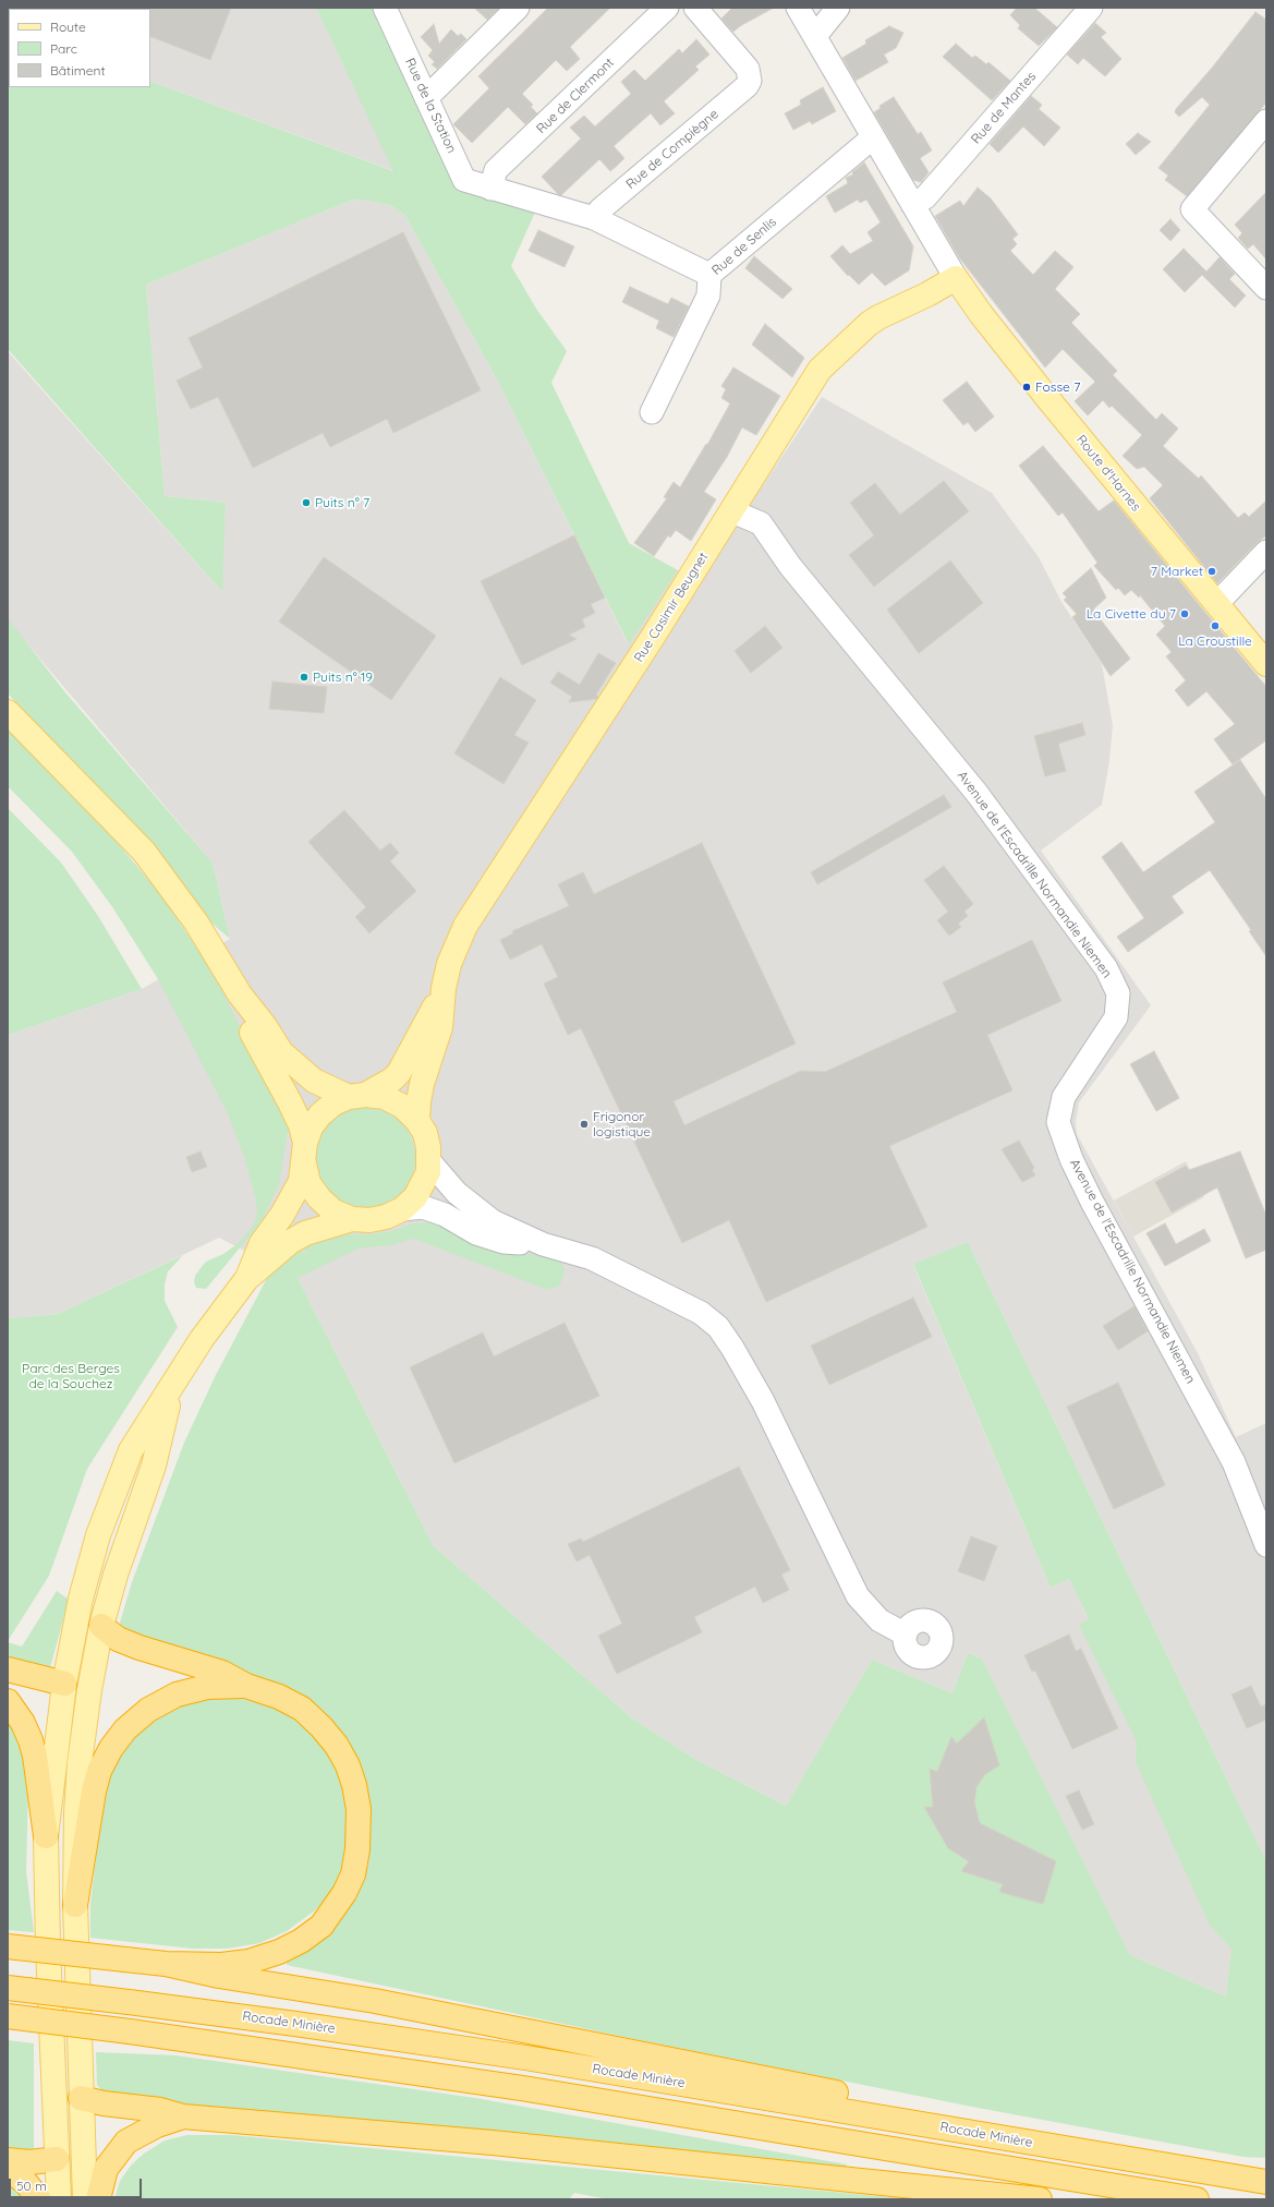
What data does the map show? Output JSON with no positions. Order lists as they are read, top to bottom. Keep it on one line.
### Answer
{"streets":{"highway":["Rocade Minière"],"main road":["Route d'Harnes","Rue Casimir Beugnet"],"street":["Rue de Clermont","Rue de la Station","Rue de Mantes","Rue de Compiègne","Rue de Senlis","Avenue de l'Escadrille Normandie Niemen"]},"crossings":[["Rue de Clermont","Rue de la Station"],["Rue de la Station","Rue de Compiègne"],["Rue de la Station","Rue de Senlis"],["Route d'Harnes","Rue Casimir Beugnet"],["Rue Casimir Beugnet","Avenue de l'Escadrille Normandie Niemen"]],"parks":["Parc des Berges de la Souchez"],"places":["Fosse 7","Puits n° 7","7 Market","La Civette du 7","La Croustille","Puits n° 19","Frigonor logistique"],"legend":["Route","Parc","Bâtiment"],"scale_bar":"50 m"}
